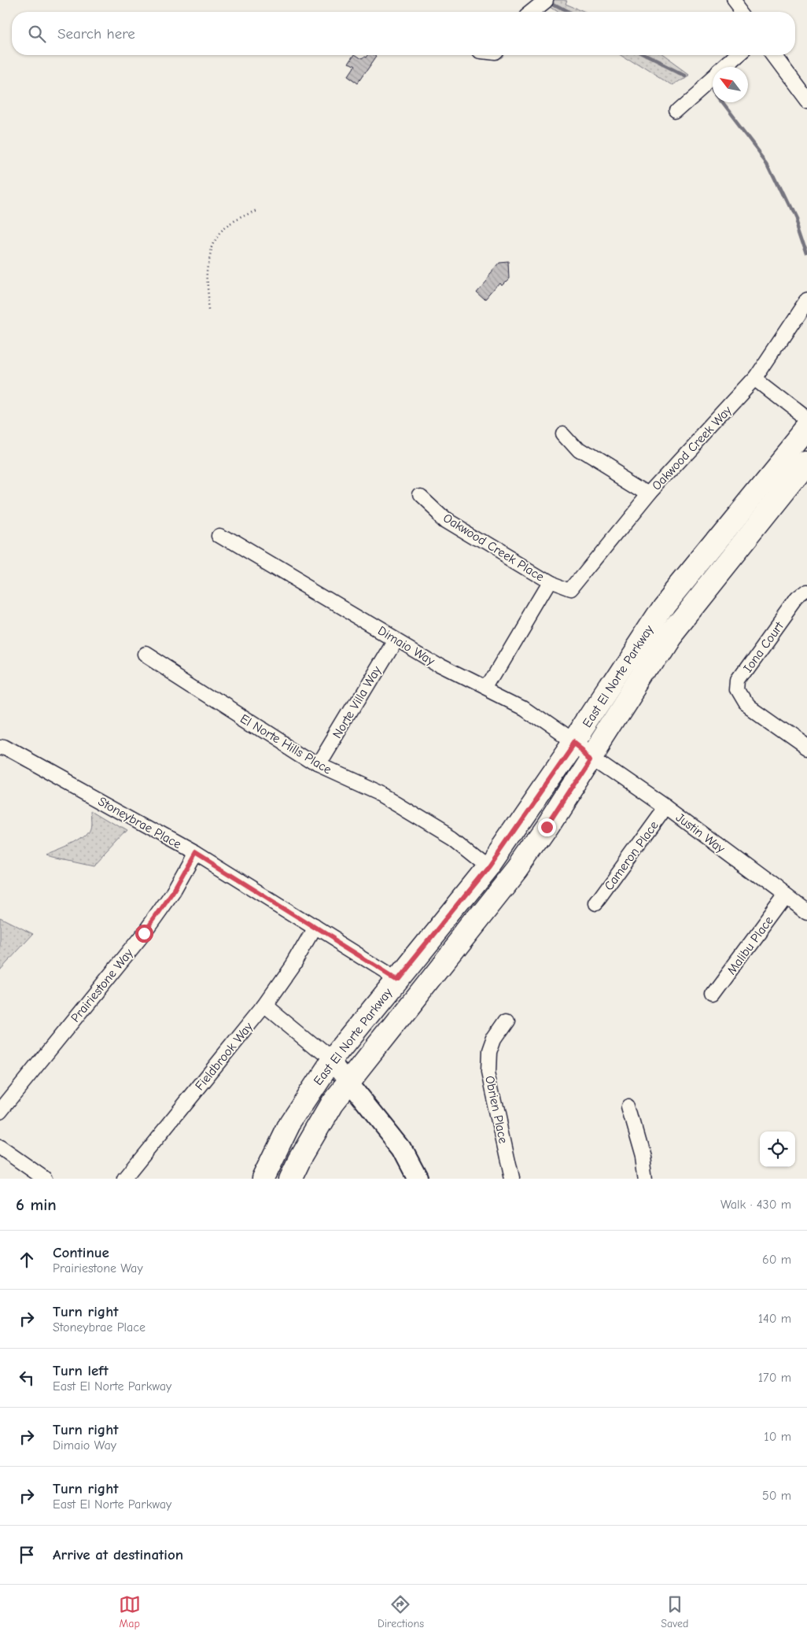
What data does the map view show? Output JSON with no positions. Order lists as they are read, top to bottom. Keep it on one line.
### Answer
{"streets":{"main road":["East El Norte Parkway"],"street":["Oakwood Creek Way","Oakwood Creek Place","Dimaio Way","Iona Court","Norte Villa Way","El Norte Hills Place","Stoneybrae Place","Justin Way","Cameron Place","Malibu Place","Prairiestone Way","Fieldbrook Way","Obrien Place"]},"crossings":[["Oakwood Creek Way","Oakwood Creek Place"],["Dimaio Way","East El Norte Parkway"],["Dimaio Way","Norte Villa Way"],["Dimaio Way","Justin Way"],["East El Norte Parkway","El Norte Hills Place"],["East El Norte Parkway","Stoneybrae Place"],["East El Norte Parkway","Justin Way"],["Norte Villa Way","El Norte Hills Place"],["Stoneybrae Place","Prairiestone Way"],["Stoneybrae Place","Fieldbrook Way"],["Justin Way","Cameron Place"],["Justin Way","Malibu Place"]],"north":"top left","page":{"search":"Search here","heading":["6 min","Walk · 430 m"],"list":[["Continue","Prairiestone Way","60 m"],["Turn right","Stoneybrae Place","140 m"],["Turn left","East El Norte Parkway","170 m"],["Turn right","Dimaio Way","10 m"],["Turn right","East El Norte Parkway","50 m"],"Arrive at destination"],"nav":["Map","Directions","Saved"]}}
